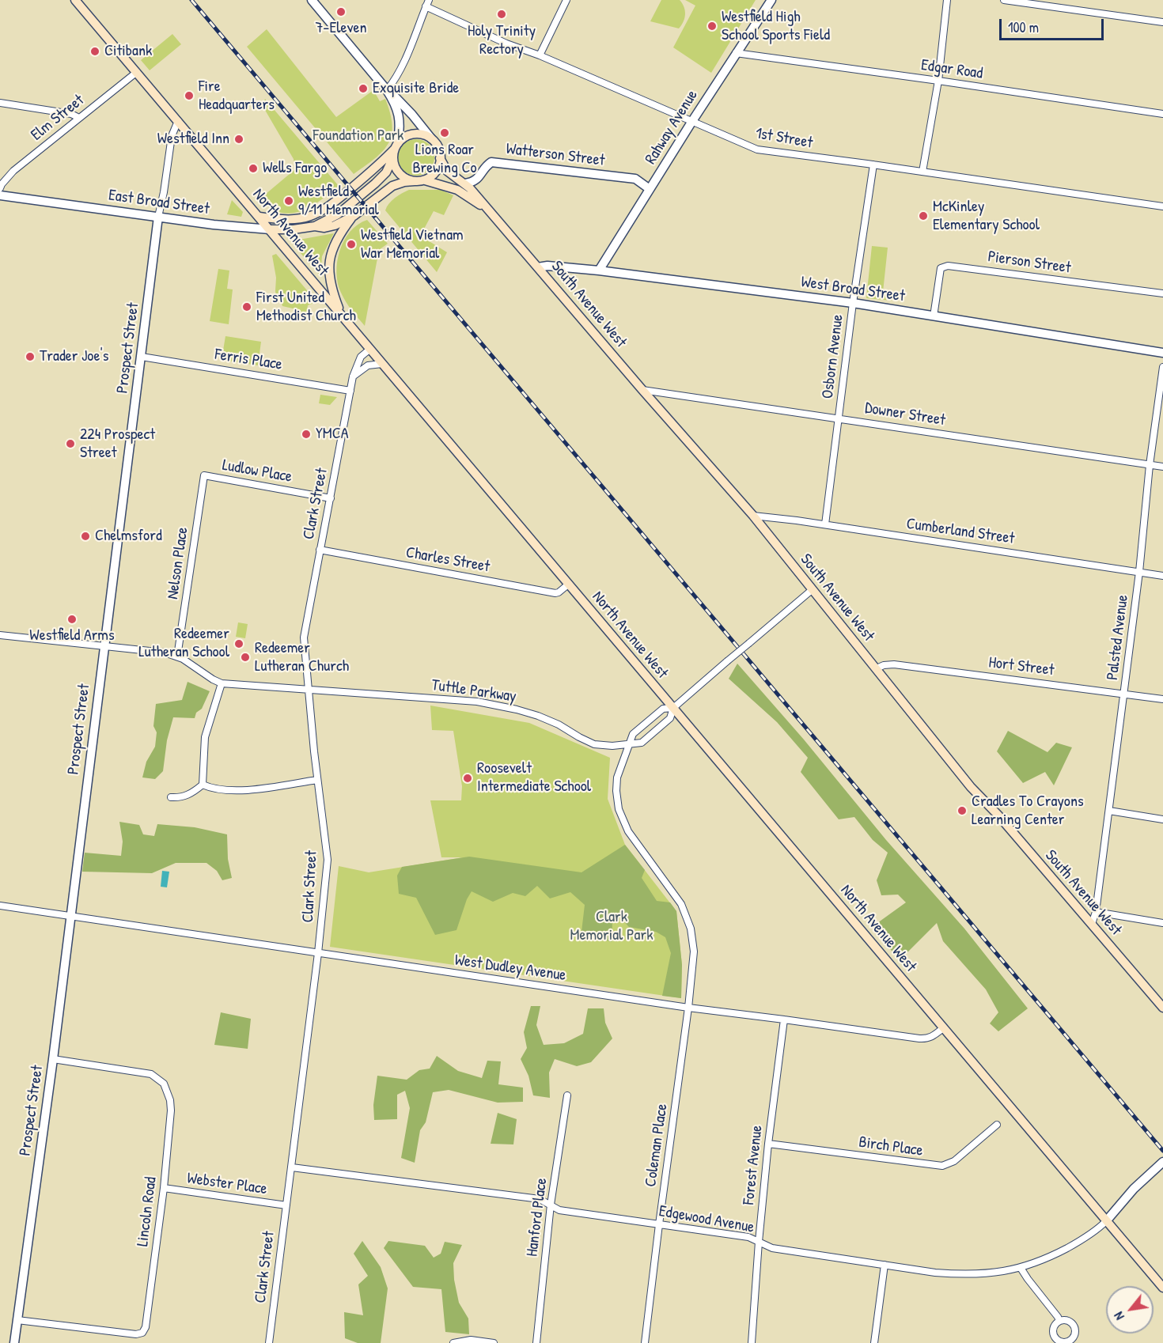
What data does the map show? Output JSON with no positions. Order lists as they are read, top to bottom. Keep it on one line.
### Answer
{"streets":{"main road":["East Broad Street","North Avenue West","South Avenue West"],"street":["Edgar Road","Elm Street","Rahway Avenue","1st Street","Watterson Street","Pierson Street","West Broad Street","Prospect Street","Osborn Avenue","Ferris Place","Downer Street","Ludlow Place","Clark Street","Cumberland Street","Charles Street","Nelson Place","Palsted Avenue","Hort Street","Tuttle Parkway","West Dudley Avenue","Coleman Place","Birch Place","Forest Avenue","Webster Place","Lincoln Road","Hanford Place","Edgewood Avenue"]},"crossings":[["Edgar Road","Rahway Avenue"],["Elm Street","North Avenue West"],["Rahway Avenue","1st Street"],["Rahway Avenue","Watterson Street"],["Rahway Avenue","West Broad Street"],["1st Street","Osborn Avenue"],["Watterson Street","South Avenue West"],["East Broad Street","North Avenue West"],["East Broad Street","South Avenue West"],["East Broad Street","Prospect Street"],["North Avenue West","Prospect Street"],["North Avenue West","Clark Street"],["North Avenue West","Charles Street"],["North Avenue West","Tuttle Parkway"],["North Avenue West","West Dudley Avenue"],["North Avenue West","Edgewood Avenue"],["Pierson Street","West Broad Street"],["West Broad Street","South Avenue West"],["West Broad Street","Osborn Avenue"],["South Avenue West","Downer Street"],["South Avenue West","Cumberland Street"],["South Avenue West","Palsted Avenue"],["South Avenue West","Hort Street"],["South Avenue West","Tuttle Parkway"],["Prospect Street","Ferris Place"],["Prospect Street","West Dudley Avenue"],["Prospect Street","Lincoln Road"],["Osborn Avenue","Downer Street"],["Osborn Avenue","Cumberland Street"],["Ferris Place","Clark Street"],["Downer Street","Palsted Avenue"],["Ludlow Place","Clark Street"],["Ludlow Place","Nelson Place"],["Clark Street","Charles Street"],["Clark Street","Tuttle Parkway"],["Clark Street","West Dudley Avenue"],["Clark Street","Webster Place"],["Clark Street","Edgewood Avenue"],["Cumberland Street","Palsted Avenue"],["Palsted Avenue","Hort Street"],["Tuttle Parkway","West Dudley Avenue"],["Tuttle Parkway","Coleman Place"],["West Dudley Avenue","Coleman Place"],["West Dudley Avenue","Forest Avenue"],["Coleman Place","Edgewood Avenue"],["Birch Place","Forest Avenue"],["Forest Avenue","Edgewood Avenue"],["Webster Place","Lincoln Road"],["Hanford Place","Edgewood Avenue"]],"parks":["Foundation Park","Clark Memorial Park"],"places":["7-Eleven","Holy Trinity Rectory","Westfield High School Sports Field","Citibank","Exquisite Bride","Fire Headquarters","Lions Roar Brewing Co","Westfield Inn","Wells Fargo","Westfield 9/11 Memorial","McKinley Elementary School","Westfield Vietnam War Memorial","First United Methodist Church","Trader Joe's","YMCA","224 Prospect Street","Chelmsford","Westfield Arms","Redeemer Lutheran School","Redeemer Lutheran Church","Roosevelt Intermediate School","Cradles To Crayons Learning Center"],"scale_bar":"100 m","north":"bottom left"}
